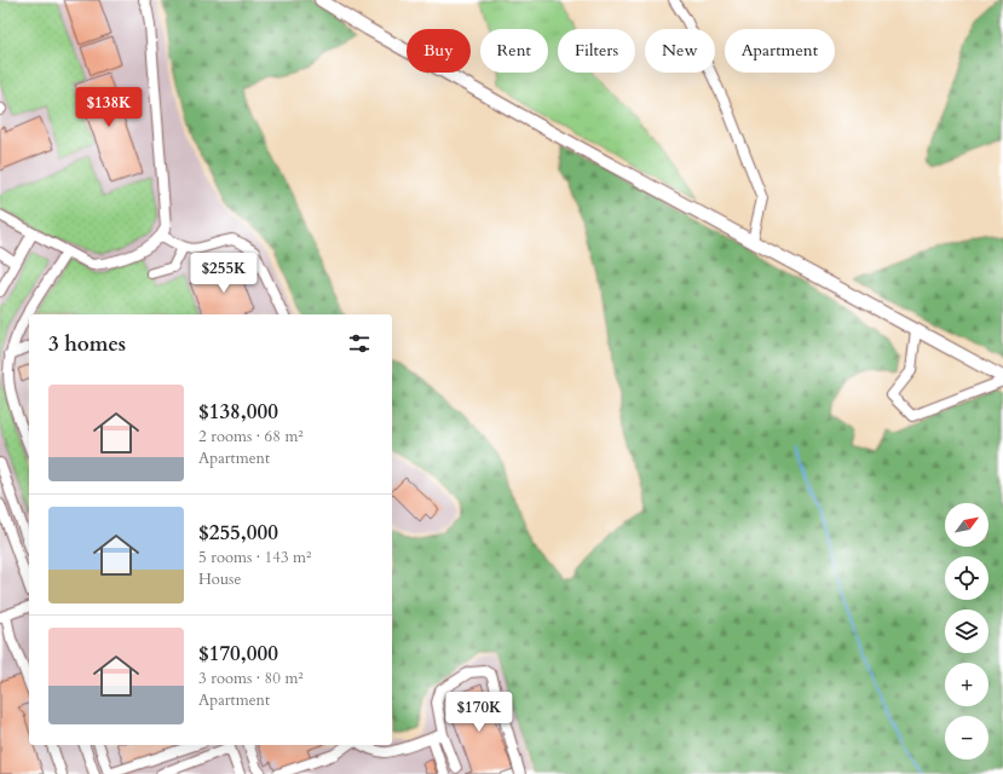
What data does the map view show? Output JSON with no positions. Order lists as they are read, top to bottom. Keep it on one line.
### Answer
{"north":"top right","page":{"chip":["Buy","Rent","Filters","New","Apartment"],"price":["$138K","$255K","$170K"],"heading":"3 homes","list":[{"name":"$138,000","note":"2 rooms · 68 m² · Apartment"},{"name":"$255,000","note":"5 rooms · 143 m² · House"},{"name":"$170,000","note":"3 rooms · 80 m² · Apartment"}],"map_buttons":["+","−"]}}
